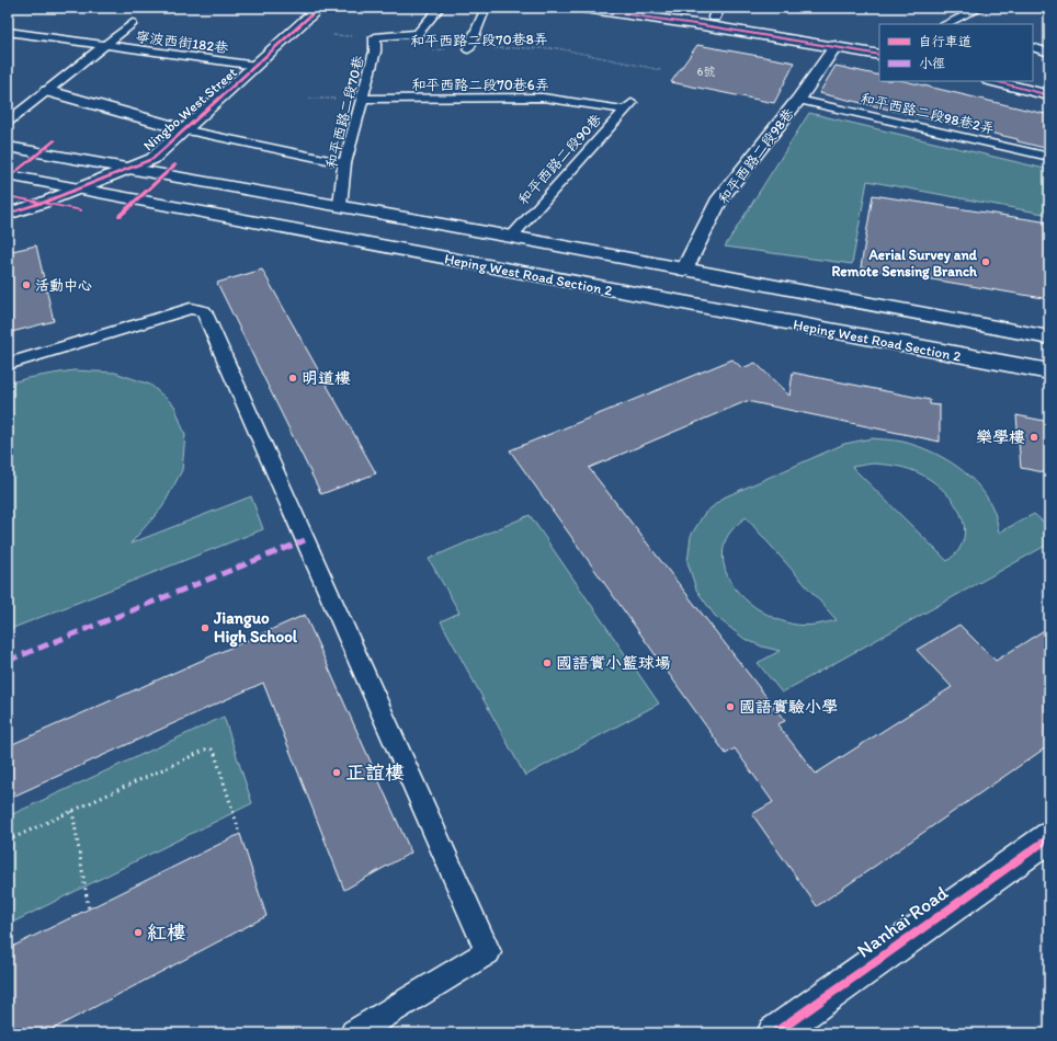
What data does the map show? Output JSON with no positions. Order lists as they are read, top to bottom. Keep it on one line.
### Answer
{"streets":{"street":["Ningbo West Street","和平西路二段98巷","Heping West Road Section 2","Nanhai Road"],"lane":["寧波西街182巷","和平西路二段70巷6弄","和平西路二段70巷","和平西路二段98巷2弄","和平西路二段90巷"],"path":["和平西路二段70巷8弄"]},"crossings":[["寧波西街182巷","Ningbo West Street"],["和平西路二段70巷6弄","和平西路二段70巷"],["和平西路二段70巷6弄","和平西路二段90巷"],["Ningbo West Street","Heping West Road Section 2"],["和平西路二段70巷","Heping West Road Section 2"],["和平西路二段98巷2弄","和平西路二段98巷"],["和平西路二段98巷","Heping West Road Section 2"],["和平西路二段90巷","Heping West Road Section 2"]],"places":["Aerial Survey and Remote Sensing Branch","活動中心","明道樓","樂學樓","Jianguo High School","國語實小籃球場","國語實驗小學","正誼樓","紅樓"],"house_numbers":["6號"],"legend":["自行車道","小徑"]}
